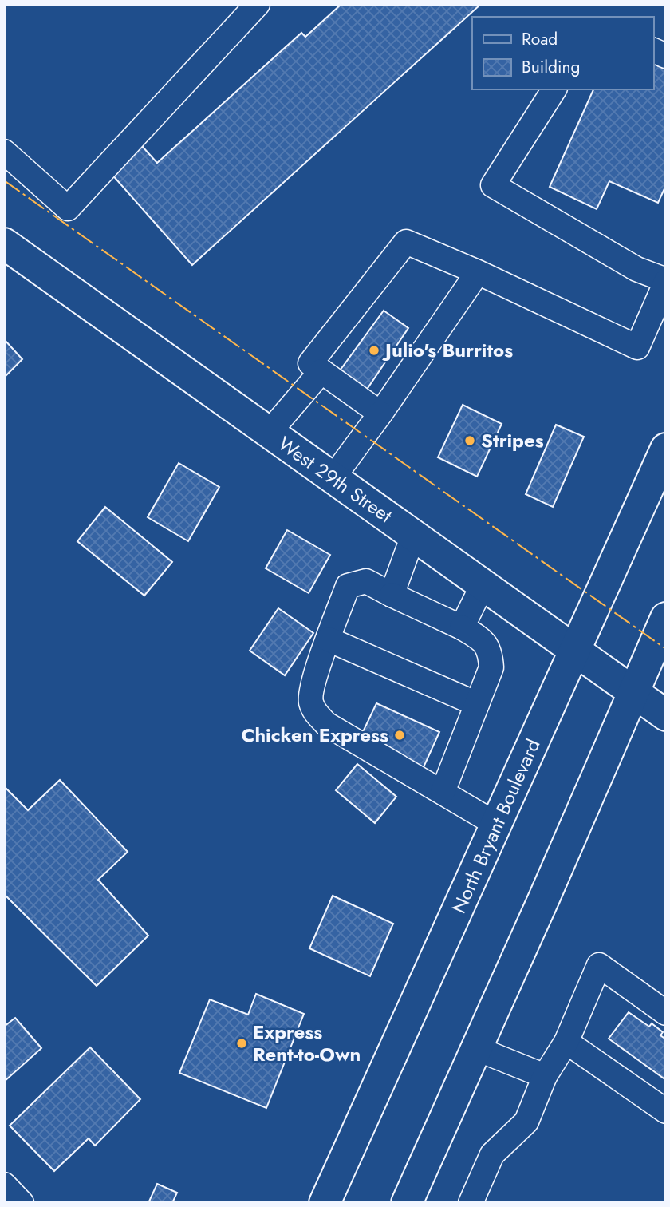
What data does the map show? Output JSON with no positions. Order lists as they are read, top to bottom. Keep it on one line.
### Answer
{"streets":{"main road":["West 29th Street","North Bryant Boulevard"]},"crossings":[["West 29th Street","North Bryant Boulevard"]],"places":["Julio's Burritos","Stripes","Chicken Express","Express Rent-to-Own"],"legend":["Road","Building"]}
